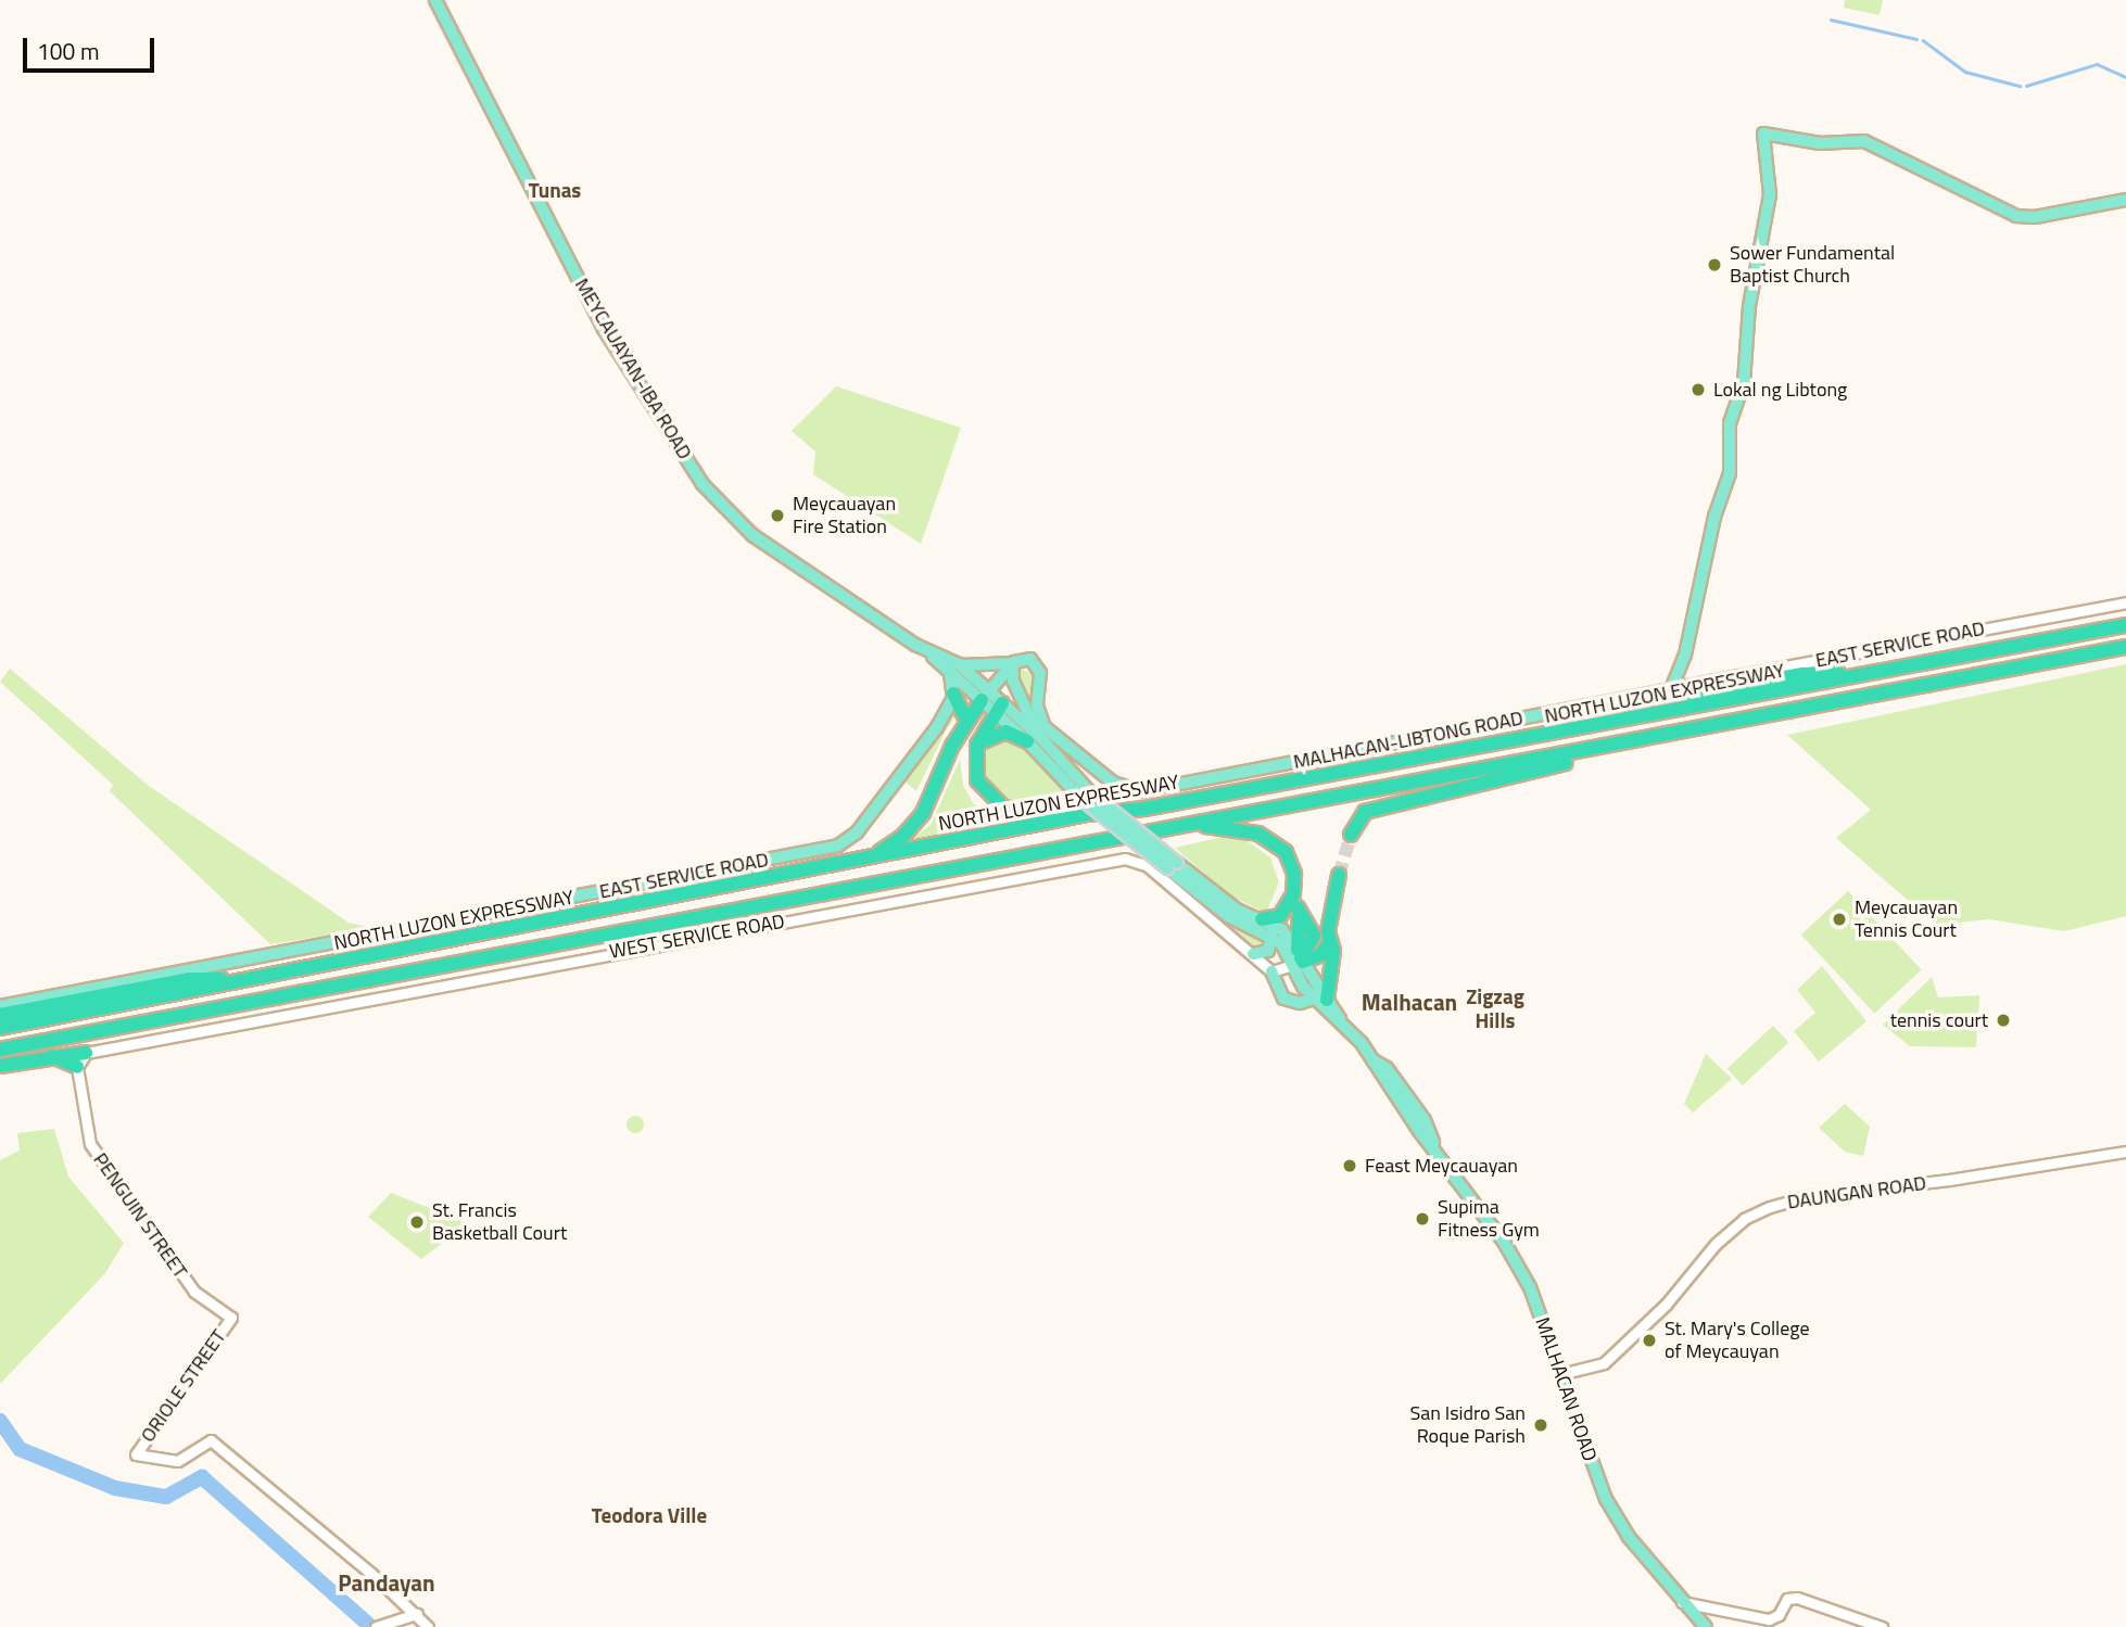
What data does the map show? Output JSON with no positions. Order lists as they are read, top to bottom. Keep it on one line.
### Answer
{"streets":{"highway":["NORTH LUZON EXPRESSWAY"],"main road":["MEYCAUAYAN-IBA ROAD","EAST SERVICE ROAD","MALHACAN-LIBTONG ROAD","MALHACAN ROAD"],"street":["WEST SERVICE ROAD","DAUNGAN ROAD","PENGUIN STREET","ORIOLE STREET"]},"crossings":[["MEYCAUAYAN-IBA ROAD","EAST SERVICE ROAD"],["MEYCAUAYAN-IBA ROAD","MALHACAN ROAD"],["EAST SERVICE ROAD","MALHACAN-LIBTONG ROAD"],["EAST SERVICE ROAD","MALHACAN ROAD"],["DAUNGAN ROAD","MALHACAN ROAD"],["PENGUIN STREET","ORIOLE STREET"]],"districts":["Tunas","Zigzag Hills","Malhacan","Teodora Ville","Pandayan"],"places":["Sower Fundamental Baptist Church","Lokal ng Libtong","Meycauayan Fire Station","Meycauayan Tennis Court","tennis court","Feast Meycauayan","Supima Fitness Gym","St. Francis Basketball Court","St. Mary's College of Meycauyan","San Isidro San Roque Parish"],"scale_bar":"100 m"}
